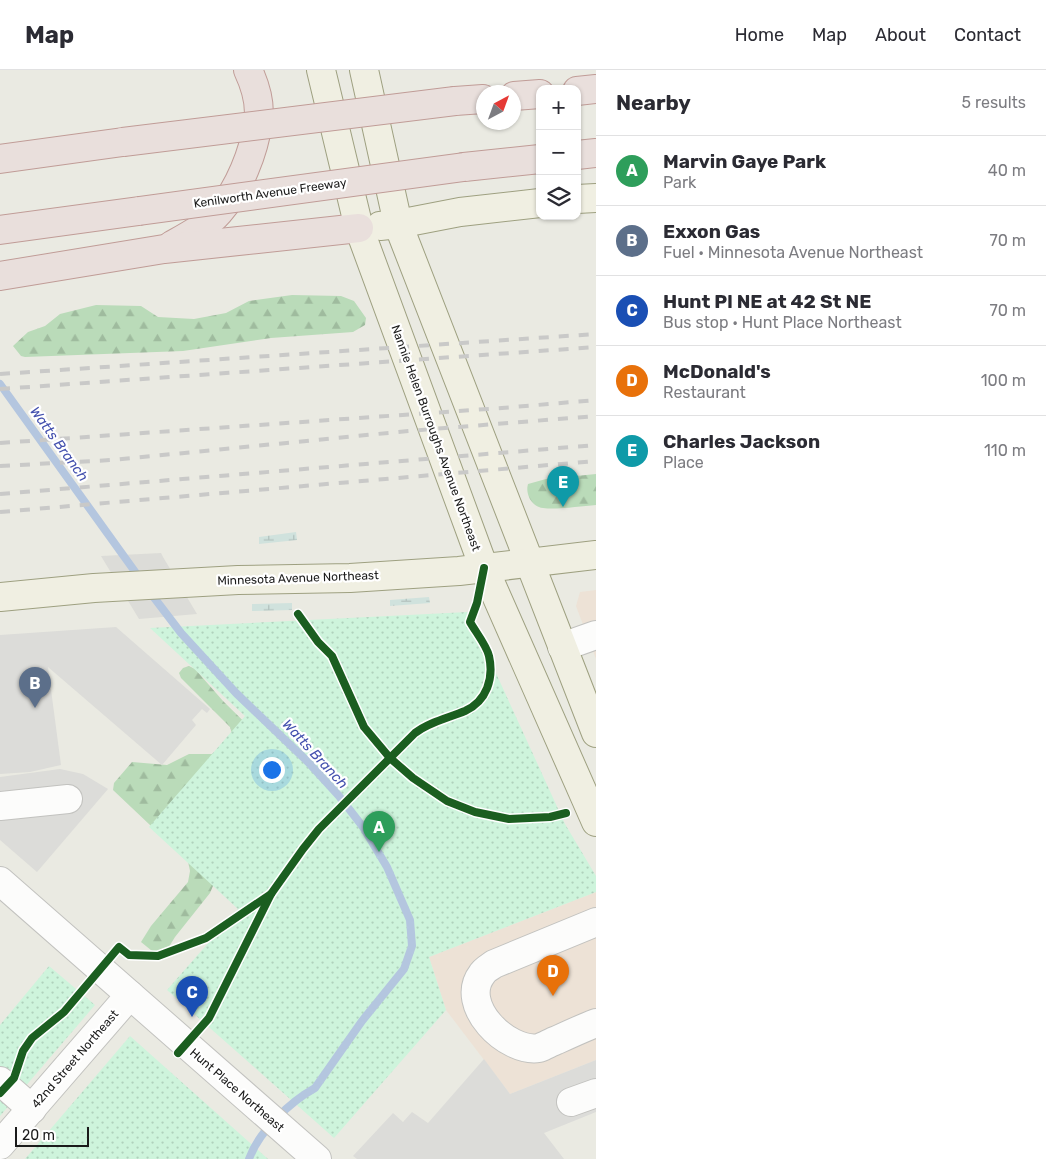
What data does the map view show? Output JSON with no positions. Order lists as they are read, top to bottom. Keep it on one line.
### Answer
{"streets":{"highway":["Kenilworth Avenue Freeway"],"main road":["Nannie Helen Burroughs Avenue Northeast","Minnesota Avenue Northeast"],"street":["42nd Street Northeast","Hunt Place Northeast"]},"crossings":[["Nannie Helen Burroughs Avenue Northeast","Minnesota Avenue Northeast"],["42nd Street Northeast","Hunt Place Northeast"]],"water":["Watts Branch"],"scale_bar":"20 m","north":"top right","page":{"header":"Map","nav":["Home","Map","About","Contact"],"heading":["Nearby","5 results"],"map_buttons":["+","−"],"list":[{"mark":"A","name":"Marvin Gaye Park","note":"Park","value":"40 m"},{"mark":"B","name":"Exxon Gas","note":"Fuel · Minnesota Avenue Northeast","value":"70 m"},{"mark":"C","name":"Hunt Pl NE at 42 St NE","note":"Bus stop · Hunt Place Northeast","value":"70 m"},{"mark":"D","name":"McDonald's","note":"Restaurant","value":"100 m"},{"mark":"E","name":"Charles Jackson","note":"Place","value":"110 m"}],"pins":["E","B","A","D","C"],"scale":"20 m"}}
